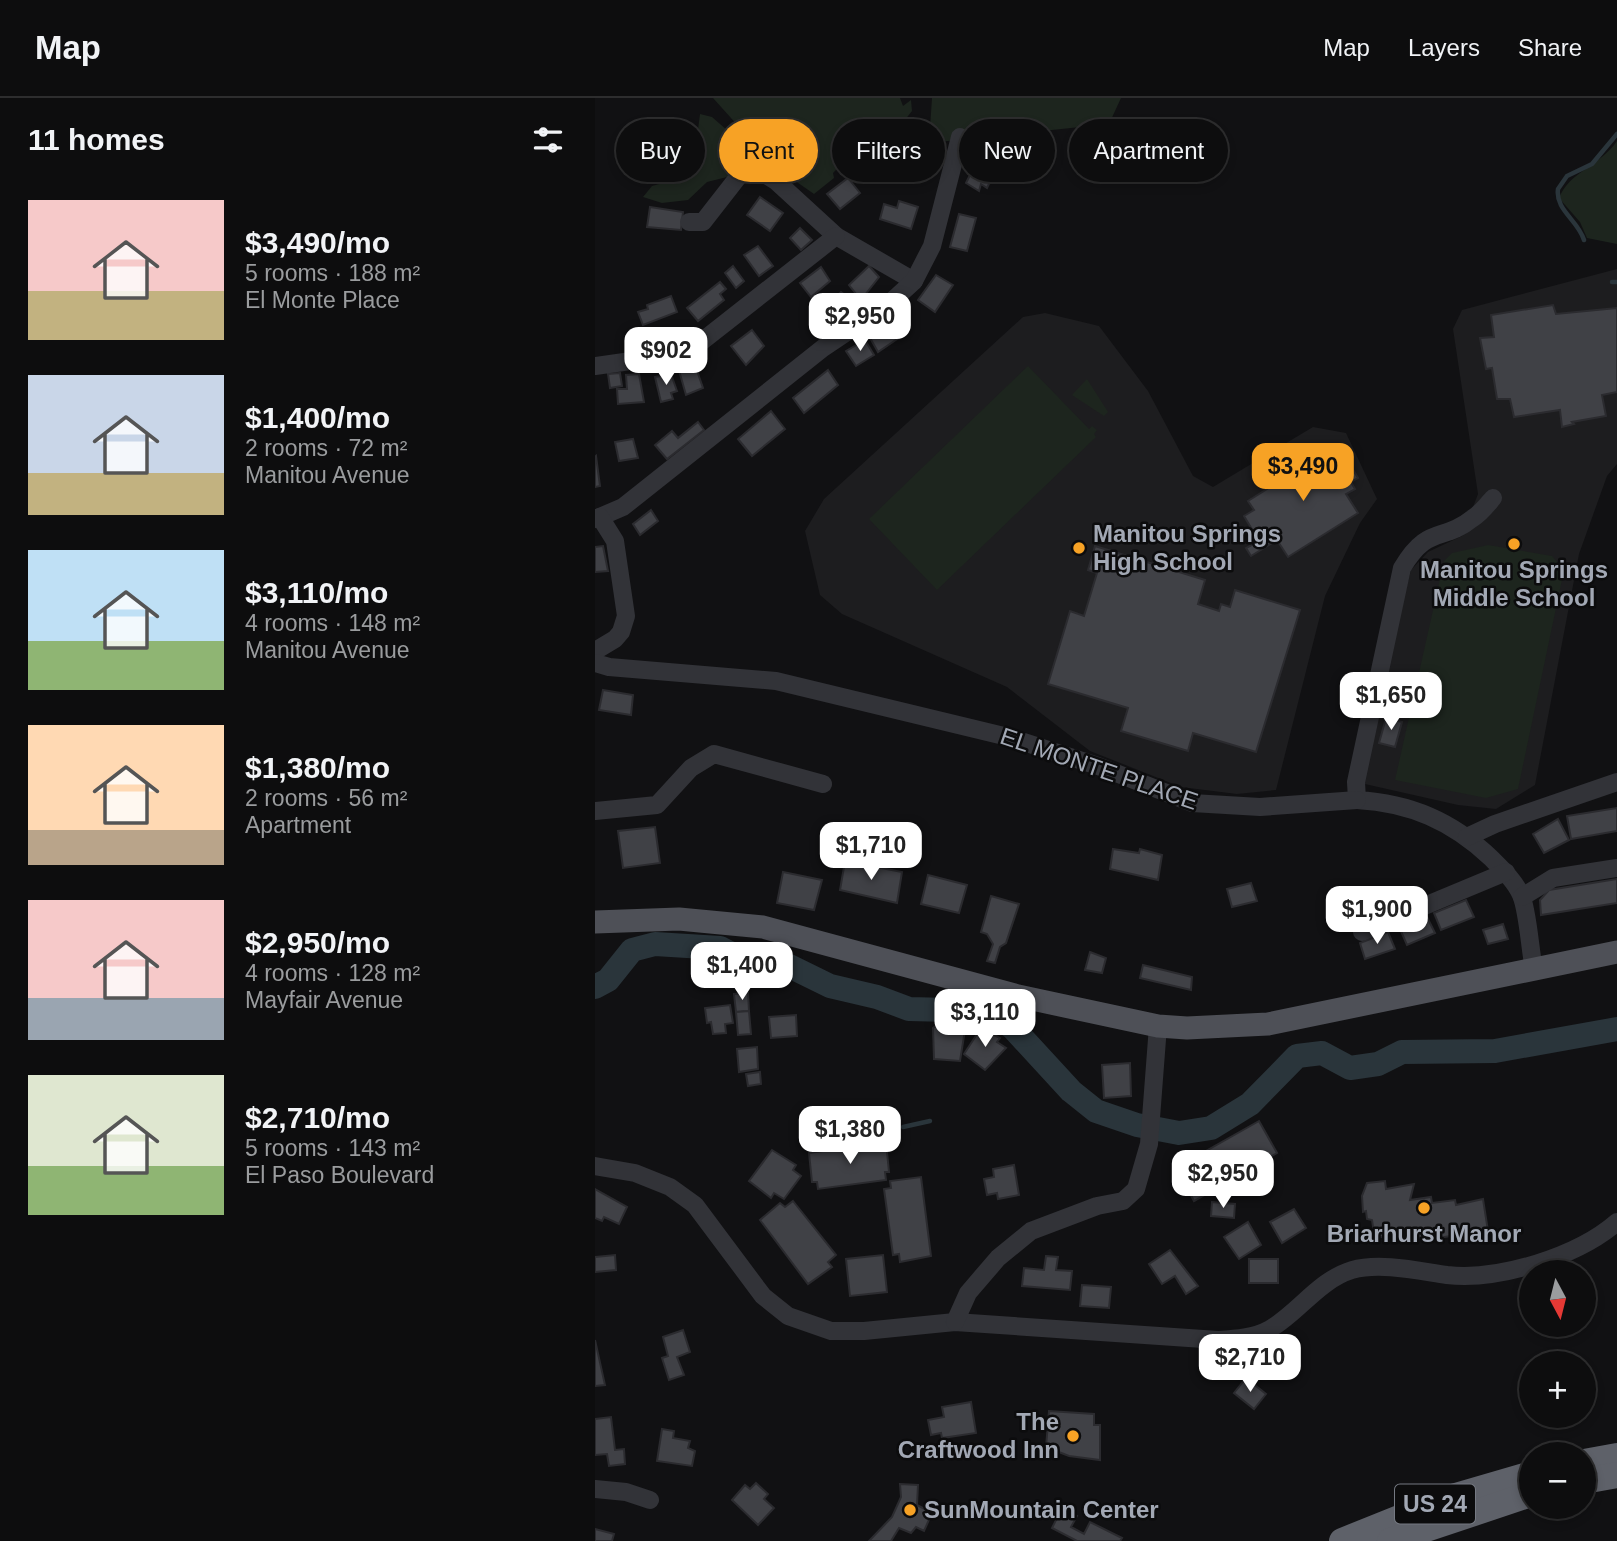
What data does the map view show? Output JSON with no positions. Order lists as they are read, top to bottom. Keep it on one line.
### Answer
{"streets":{"highway":["US 24"],"street":["EL MONTE PLACE"]},"places":["Manitou Springs Middle School","Manitou Springs High School","Briarhurst Manor","The Craftwood Inn","SunMountain Center"],"north":"bottom","page":{"header":"Map","nav":["Map","Layers","Share"],"heading":"11 homes","chip":["Buy","Rent","Filters","New","Apartment"],"list":[{"name":"$3,490/mo","note":"5 rooms · 188 m² · El Monte Place"},{"name":"$1,400/mo","note":"2 rooms · 72 m² · Manitou Avenue"},{"name":"$3,110/mo","note":"4 rooms · 148 m² · Manitou Avenue"},{"name":"$1,380/mo","note":"2 rooms · 56 m² · Apartment"},{"name":"$2,950/mo","note":"4 rooms · 128 m² · Mayfair Avenue"},{"name":"$2,710/mo","note":"5 rooms · 143 m² · El Paso Boulevard"}],"price":["$2,950","$902","$3,490","$1,650","$1,710","$1,900","$1,400","$3,110","$1,380","$2,950","$2,710"],"map_buttons":["+","−"]}}
